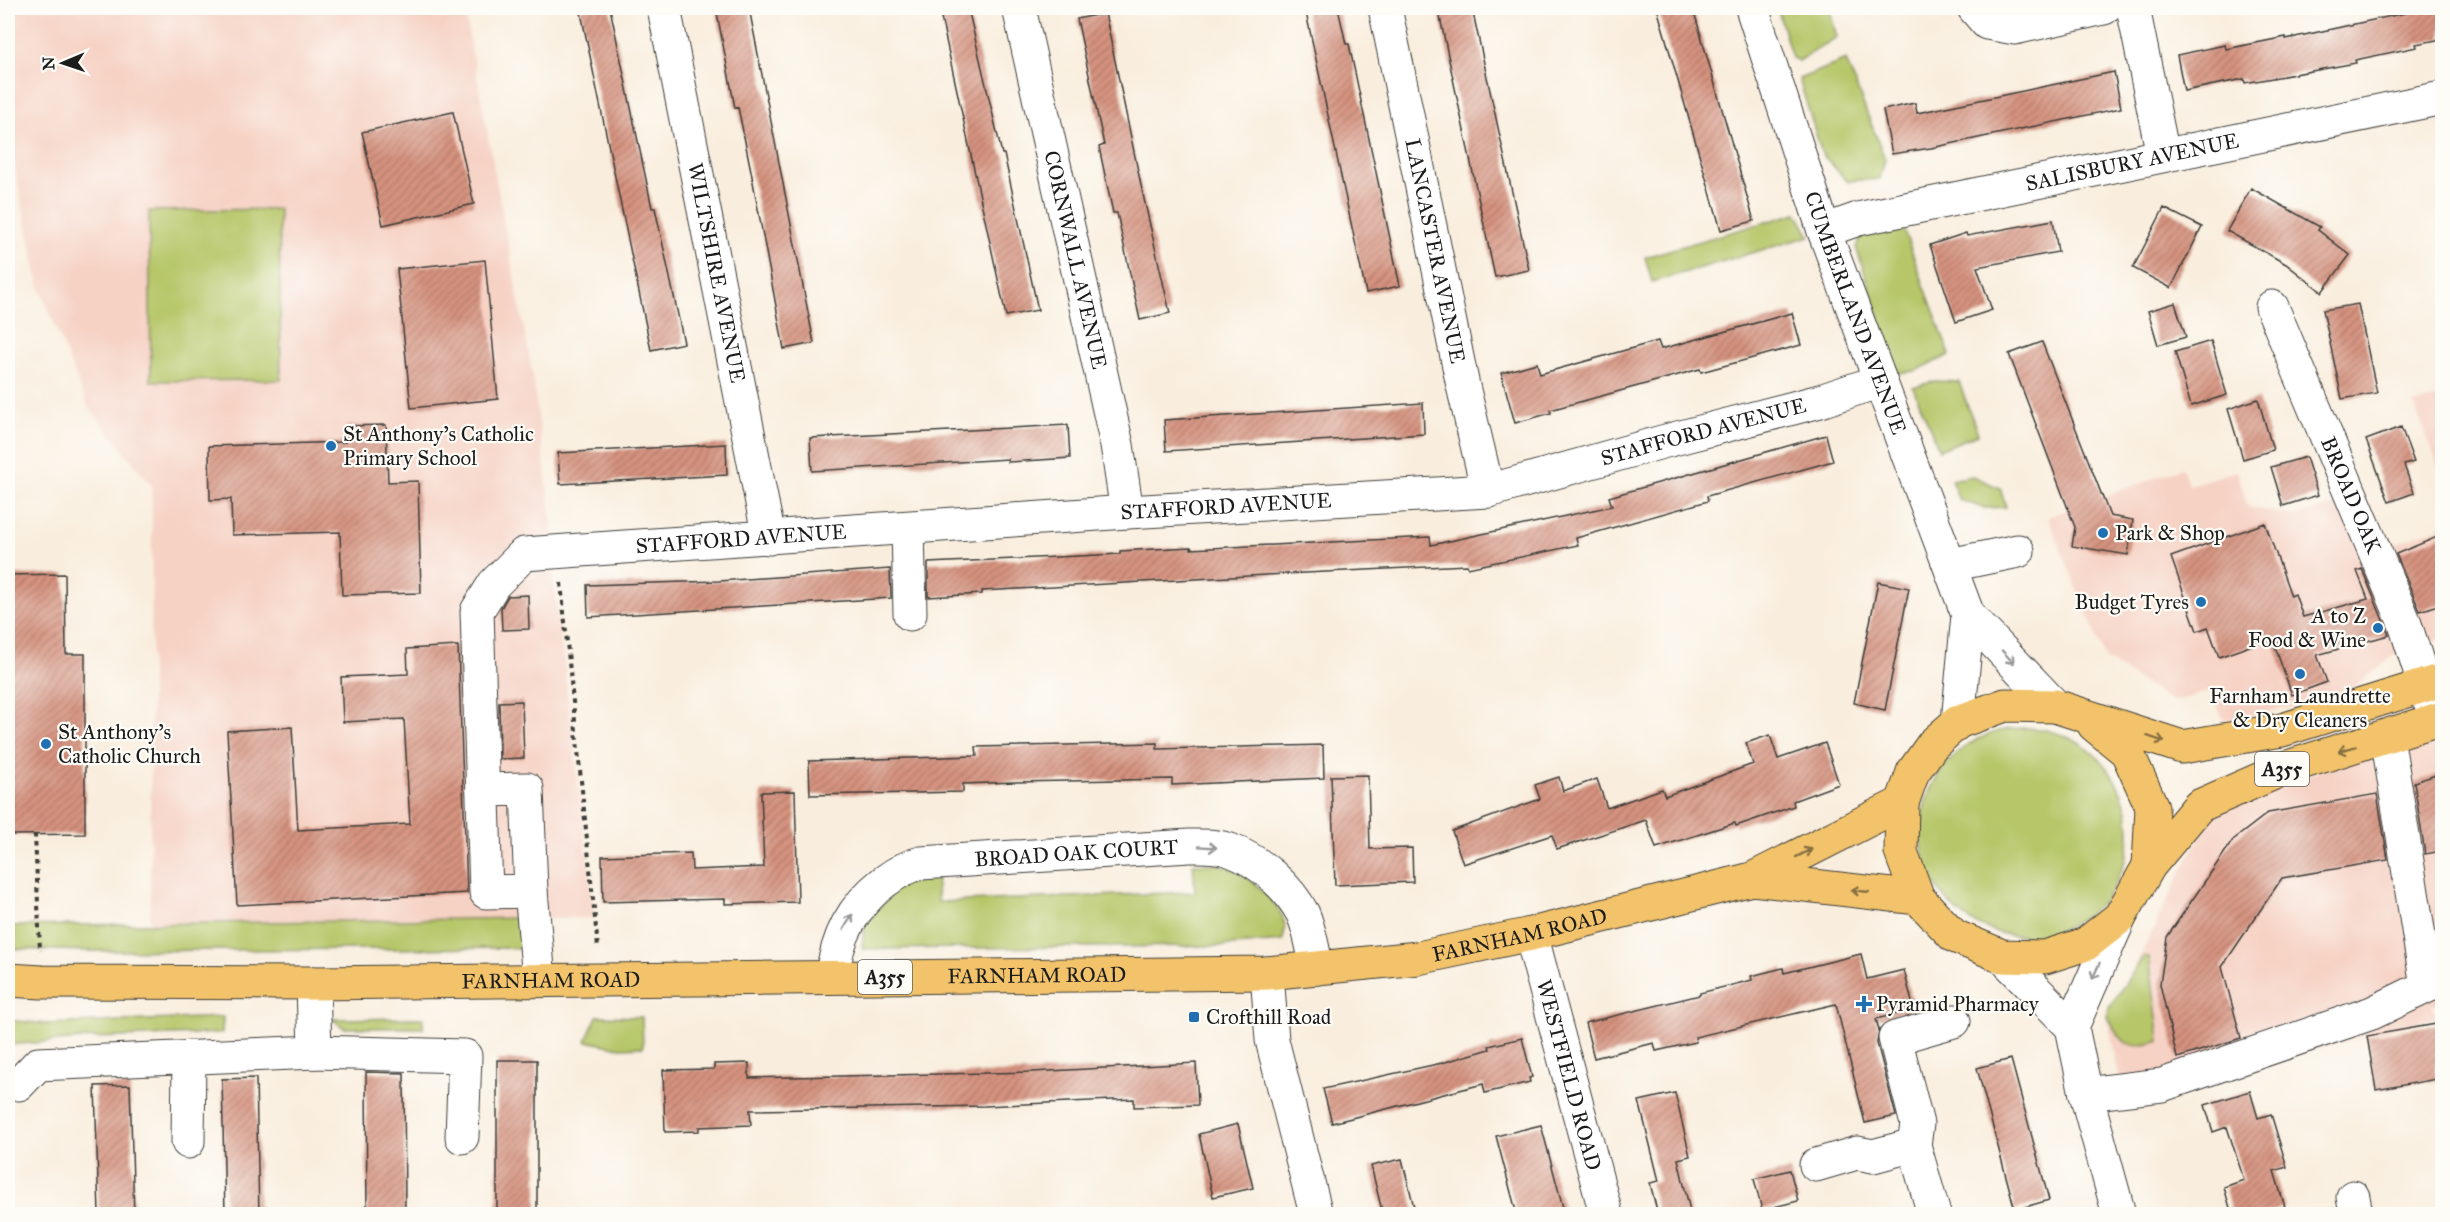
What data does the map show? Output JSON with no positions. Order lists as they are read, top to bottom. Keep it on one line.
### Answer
{"streets":{"main road":["A355","FARNHAM ROAD"],"street":["SALISBURY AVENUE","LANCASTER AVENUE","CORNWALL AVENUE","WILTSHIRE AVENUE","CUMBERLAND AVENUE","STAFFORD AVENUE","BROAD OAK","BROAD OAK COURT","WESTFIELD ROAD"]},"crossings":[["SALISBURY AVENUE","CUMBERLAND AVENUE"],["LANCASTER AVENUE","STAFFORD AVENUE"],["CORNWALL AVENUE","STAFFORD AVENUE"],["WILTSHIRE AVENUE","STAFFORD AVENUE"],["CUMBERLAND AVENUE","STAFFORD AVENUE"],["CUMBERLAND AVENUE","A355"],["BROAD OAK","A355"],["A355","FARNHAM ROAD"],["BROAD OAK COURT","FARNHAM ROAD"],["FARNHAM ROAD","WESTFIELD ROAD"]],"places":{"other":["St Anthony's Catholic Primary School","Park & Shop","Budget Tyres","A to Z Food & Wine","Farnham Laundrette & Dry Cleaners","St Anthony's Catholic Church"],"health":["Pyramid Pharmacy"],"transit":["Crofthill Road"]},"north":"left"}
